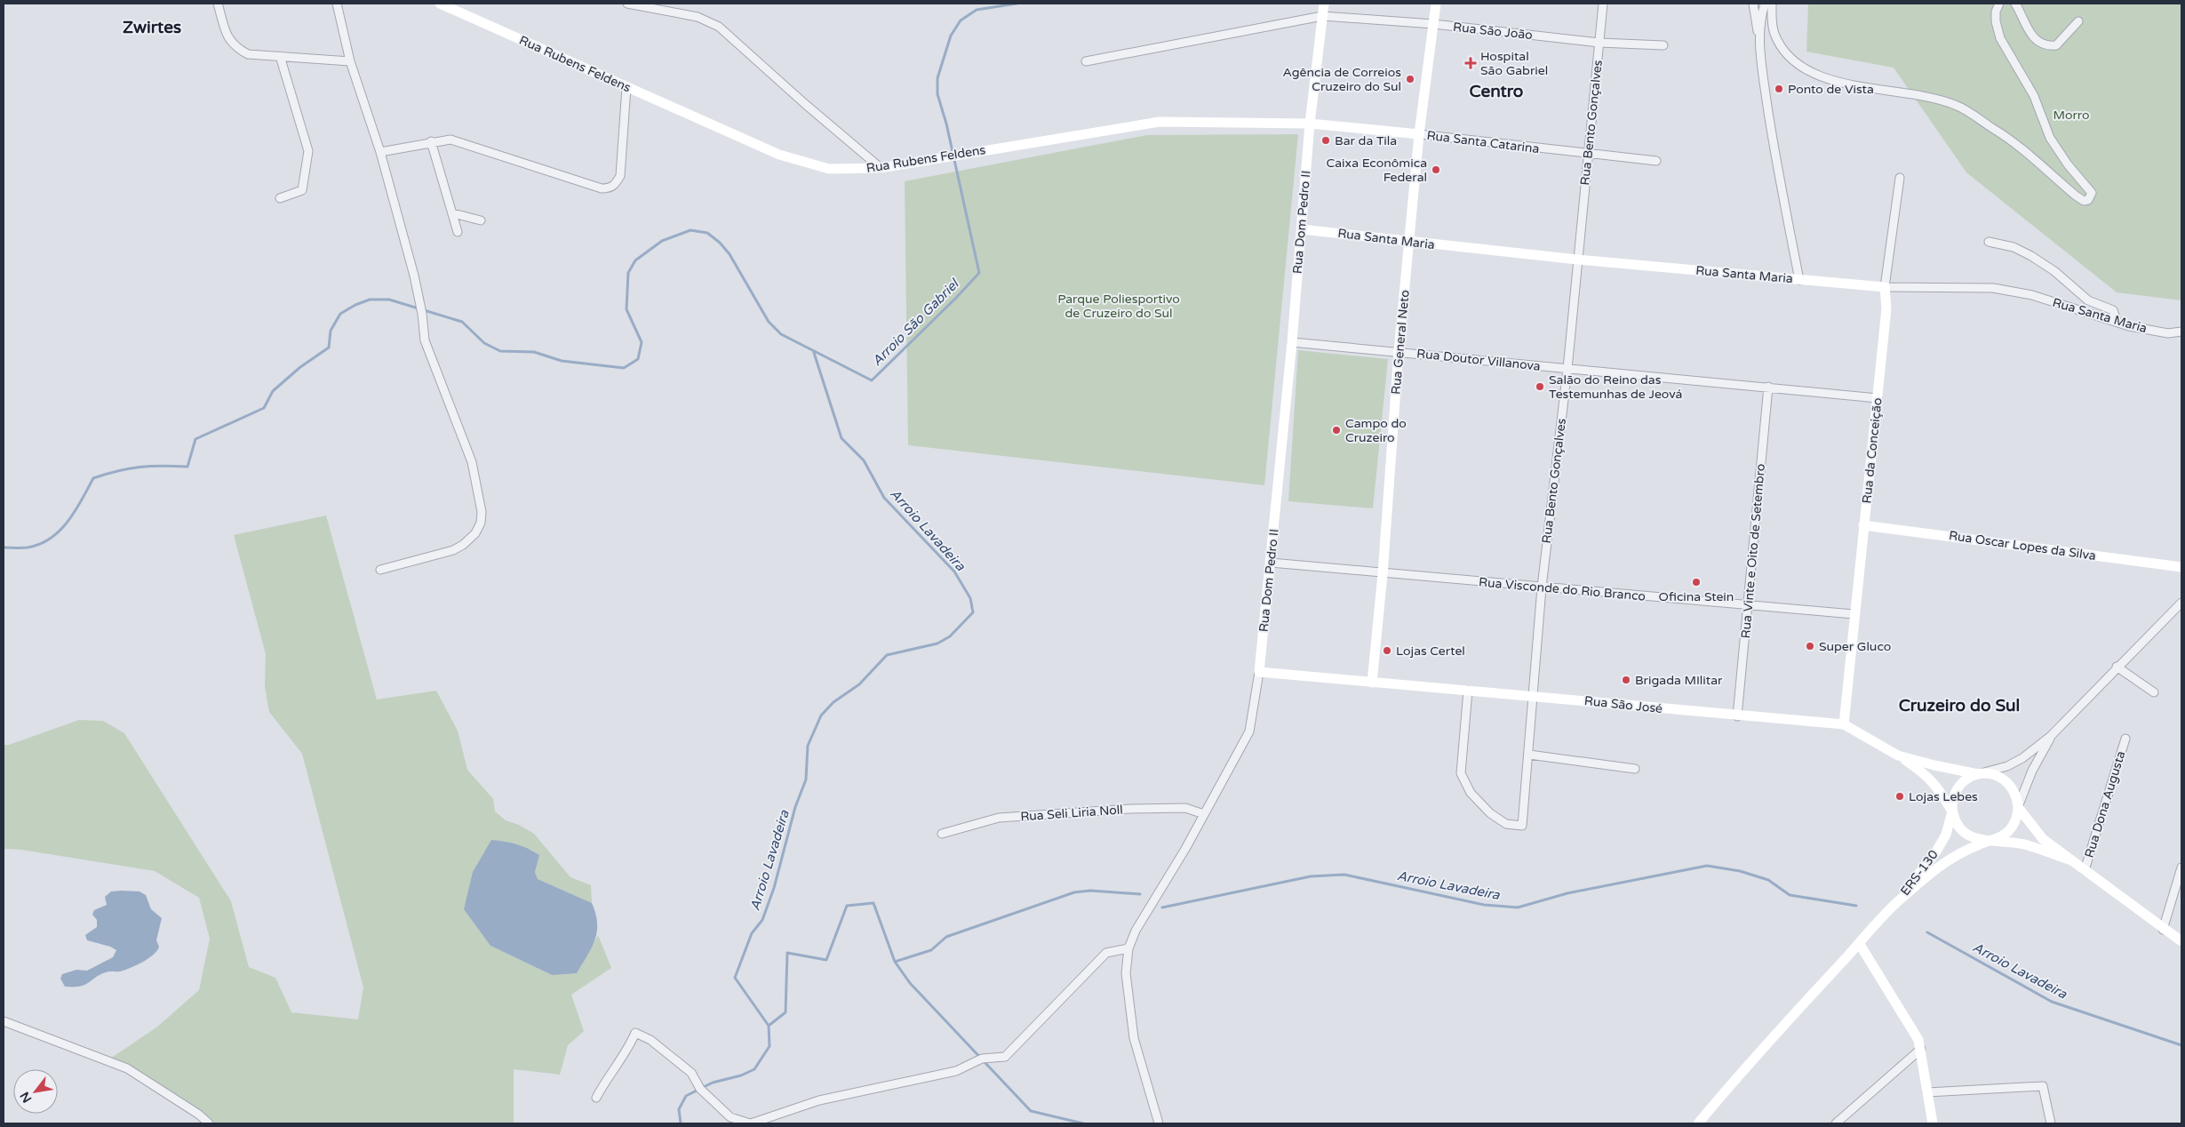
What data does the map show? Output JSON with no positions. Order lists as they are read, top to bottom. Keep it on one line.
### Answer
{"streets":{"main road":["Rua Rubens Feldens","Rua Santa Catarina","Rua Dom Pedro II","Rua Santa Maria","Rua General Neto","Rua da Conceição","Rua Oscar Lopes da Silva","Rua São José","ERS-130"],"street":["Rua São João","Rua Bento Gonçalves","Rua Doutor Villanova","Rua Vinte e Oito de Setembro","Rua Visconde do Rio Branco","Rua Dona Augusta","Rua Seli Liria Noll"]},"crossings":[["Rua São João","Rua Bento Gonçalves"],["Rua São João","Rua Dom Pedro II"],["Rua São João","Rua General Neto"],["Rua Rubens Feldens","Rua Santa Catarina"],["Rua Rubens Feldens","Rua Dom Pedro II"],["Rua Bento Gonçalves","Rua Santa Catarina"],["Rua Bento Gonçalves","Rua Santa Maria"],["Rua Bento Gonçalves","Rua Doutor Villanova"],["Rua Bento Gonçalves","Rua Visconde do Rio Branco"],["Rua Bento Gonçalves","Rua São José"],["Rua Santa Catarina","Rua Dom Pedro II"],["Rua Santa Catarina","Rua General Neto"],["Rua Dom Pedro II","Rua Santa Maria"],["Rua Dom Pedro II","Rua Doutor Villanova"],["Rua Dom Pedro II","Rua Visconde do Rio Branco"],["Rua Dom Pedro II","Rua São José"],["Rua Dom Pedro II","Rua Seli Liria Noll"],["Rua Santa Maria","Rua General Neto"],["Rua Santa Maria","Rua da Conceição"],["Rua General Neto","Rua Doutor Villanova"],["Rua General Neto","Rua Visconde do Rio Branco"],["Rua General Neto","Rua São José"],["Rua Doutor Villanova","Rua da Conceição"],["Rua Doutor Villanova","Rua Vinte e Oito de Setembro"],["Rua da Conceição","Rua Oscar Lopes da Silva"],["Rua da Conceição","Rua Visconde do Rio Branco"],["Rua da Conceição","Rua São José"],["Rua Vinte e Oito de Setembro","Rua Visconde do Rio Branco"],["Rua Vinte e Oito de Setembro","Rua São José"],["Rua São José","ERS-130"]],"districts":["Zwirtes","Centro","Cruzeiro do Sul"],"water":["Arroio São Gabriel","Arroio Lavadeira"],"parks":["Morro","Parque Poliesportivo de Cruzeiro do Sul"],"places":{"health":["Hospital São Gabriel"],"other":["Agência de Correios Cruzeiro do Sul","Ponto de Vista","Bar da Tila","Caixa Econômica Federal","Salão do Reino das Testemunhas de Jeová","Campo do Cruzeiro","Oficina Stein","Super Gluco","Lojas Certel","Brigada MIlitar","Lojas Lebes"]},"north":"bottom left"}
